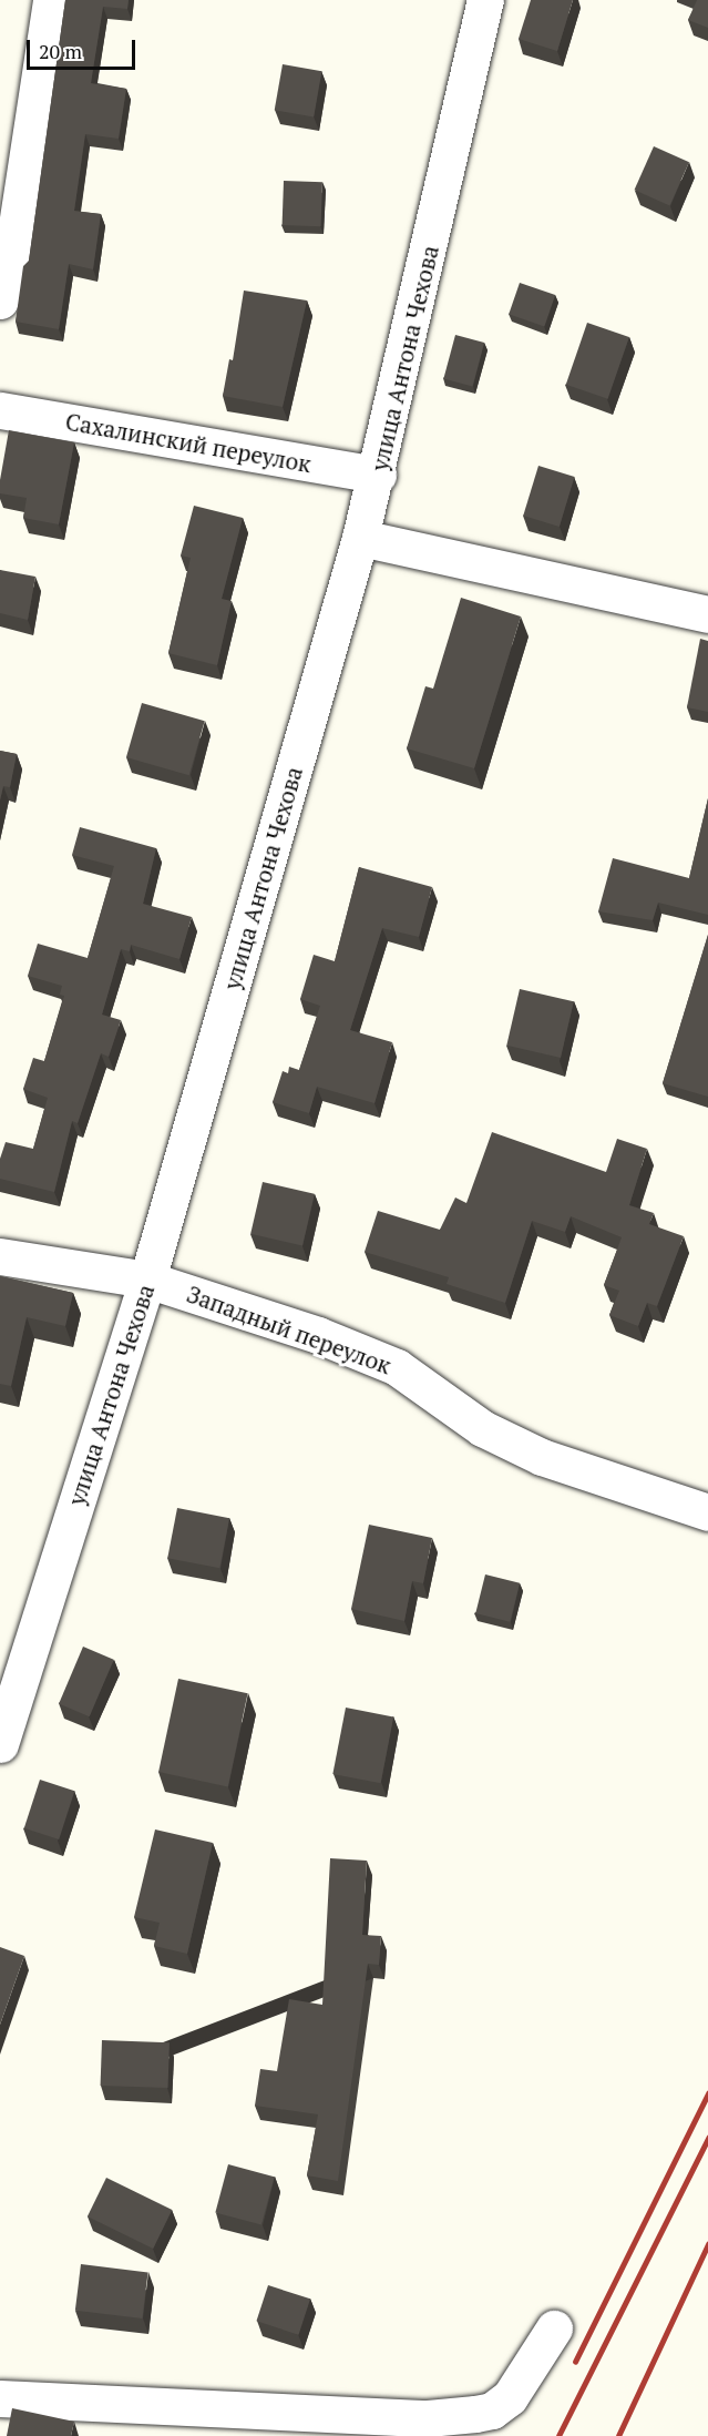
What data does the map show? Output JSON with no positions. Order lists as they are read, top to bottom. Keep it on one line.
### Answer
{"streets":{"street":["улица Антона Чехова","Сахалинский переулок","Западный переулок"]},"crossings":[["улица Антона Чехова","Сахалинский переулок"],["улица Антона Чехова","Западный переулок"]],"scale_bar":"20 m"}
